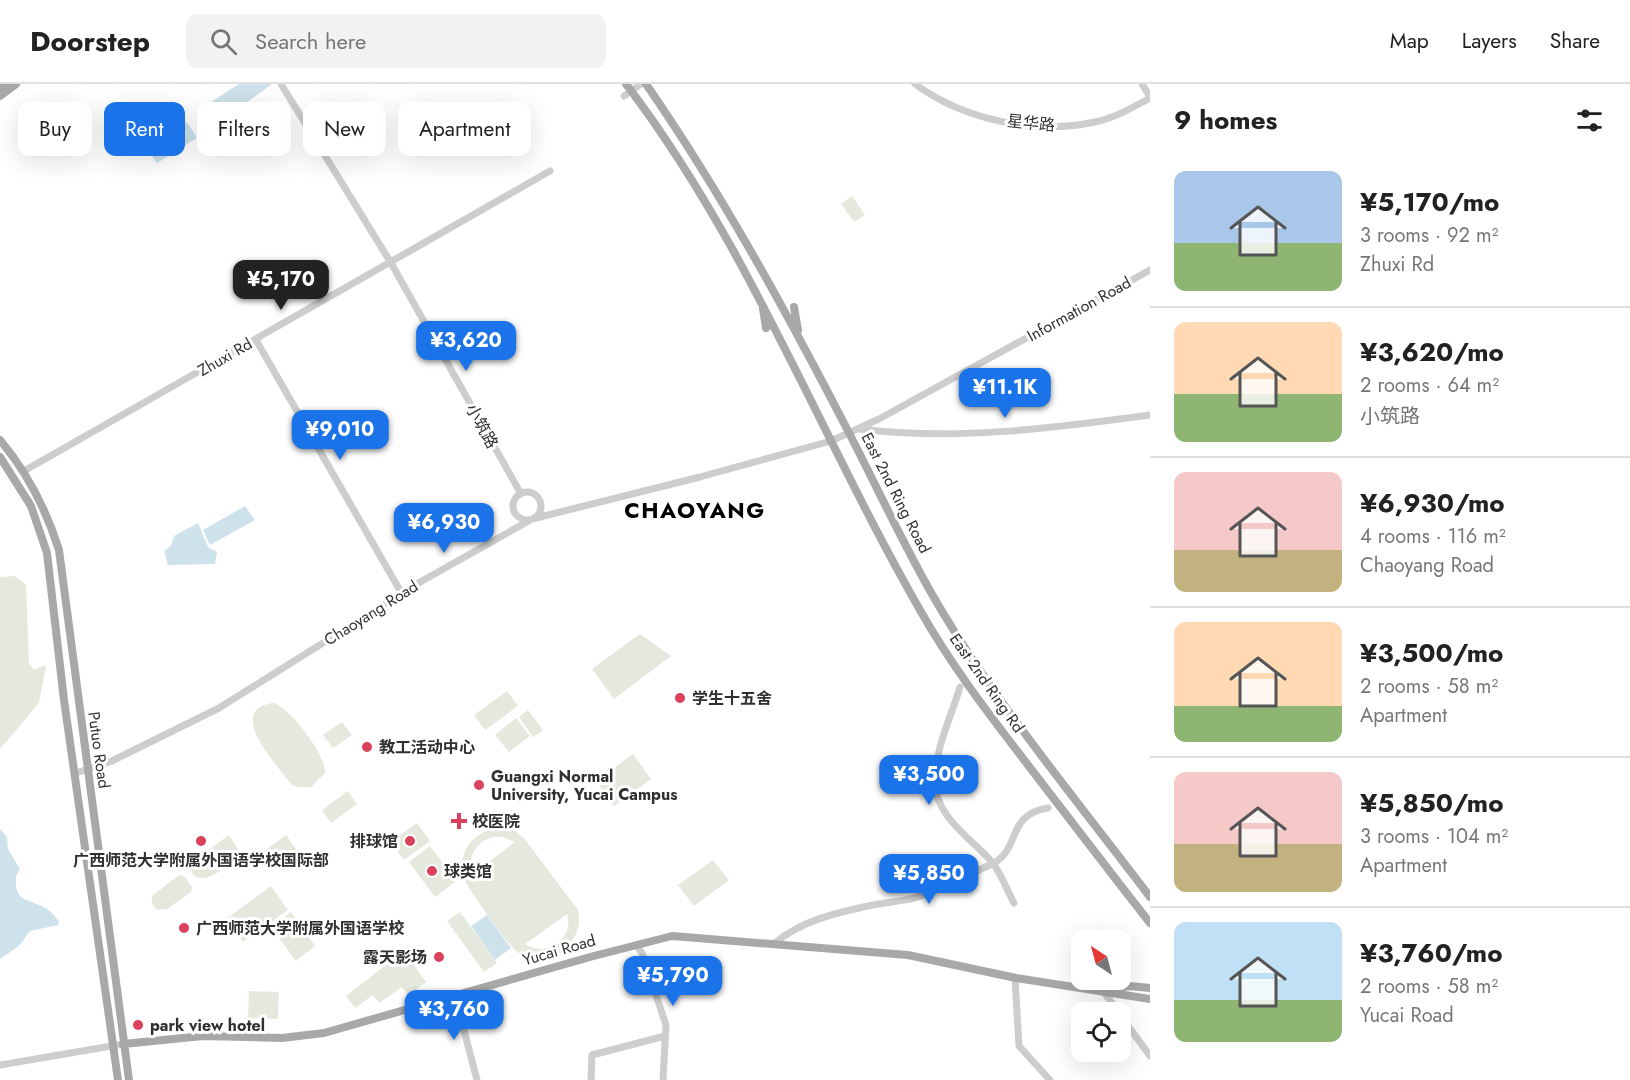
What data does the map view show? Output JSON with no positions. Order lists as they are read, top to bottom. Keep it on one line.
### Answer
{"streets":{"main road":["East 2nd Ring Road","East 2nd Ring Rd","Putuo Road","Yucai Road"],"street":["星华路","Information Road","Zhuxi Rd","小筑路","Chaoyang Road"]},"crossings":[["Information Road","East 2nd Ring Road"],["Information Road","Chaoyang Road"],["Zhuxi Rd","小筑路"],["Zhuxi Rd","Putuo Road"],["小筑路","Chaoyang Road"],["East 2nd Ring Road","Chaoyang Road"],["Chaoyang Road","East 2nd Ring Rd"],["Chaoyang Road","Putuo Road"],["Putuo Road","Yucai Road"]],"districts":["CHAOYANG"],"places":{"other":["学生十五舍","教工活动中心","Guangxi Normal University, Yucai Campus","广西师范大学附属外国语学校国际部","排球馆","球类馆","广西师范大学附属外国语学校","露天影场","park view hotel"],"health":["校医院"]},"north":"top left","page":{"header":"Doorstep","search":"Search here","nav":["Map","Layers","Share"],"heading":"9 homes","chip":["Buy","Rent","Filters","New","Apartment"],"list":[{"name":"¥5,170/mo","note":"3 rooms · 92 m² · Zhuxi Rd"},{"name":"¥3,620/mo","note":"2 rooms · 64 m² · 小筑路"},{"name":"¥6,930/mo","note":"4 rooms · 116 m² · Chaoyang Road"},{"name":"¥3,500/mo","note":"2 rooms · 58 m² · Apartment"},{"name":"¥5,850/mo","note":"3 rooms · 104 m² · Apartment"},{"name":"¥3,760/mo","note":"2 rooms · 58 m² · Yucai Road"}],"price":["¥5,170","¥3,620","¥11.1K","¥9,010","¥6,930","¥3,500","¥5,850","¥5,790","¥3,760"]}}
